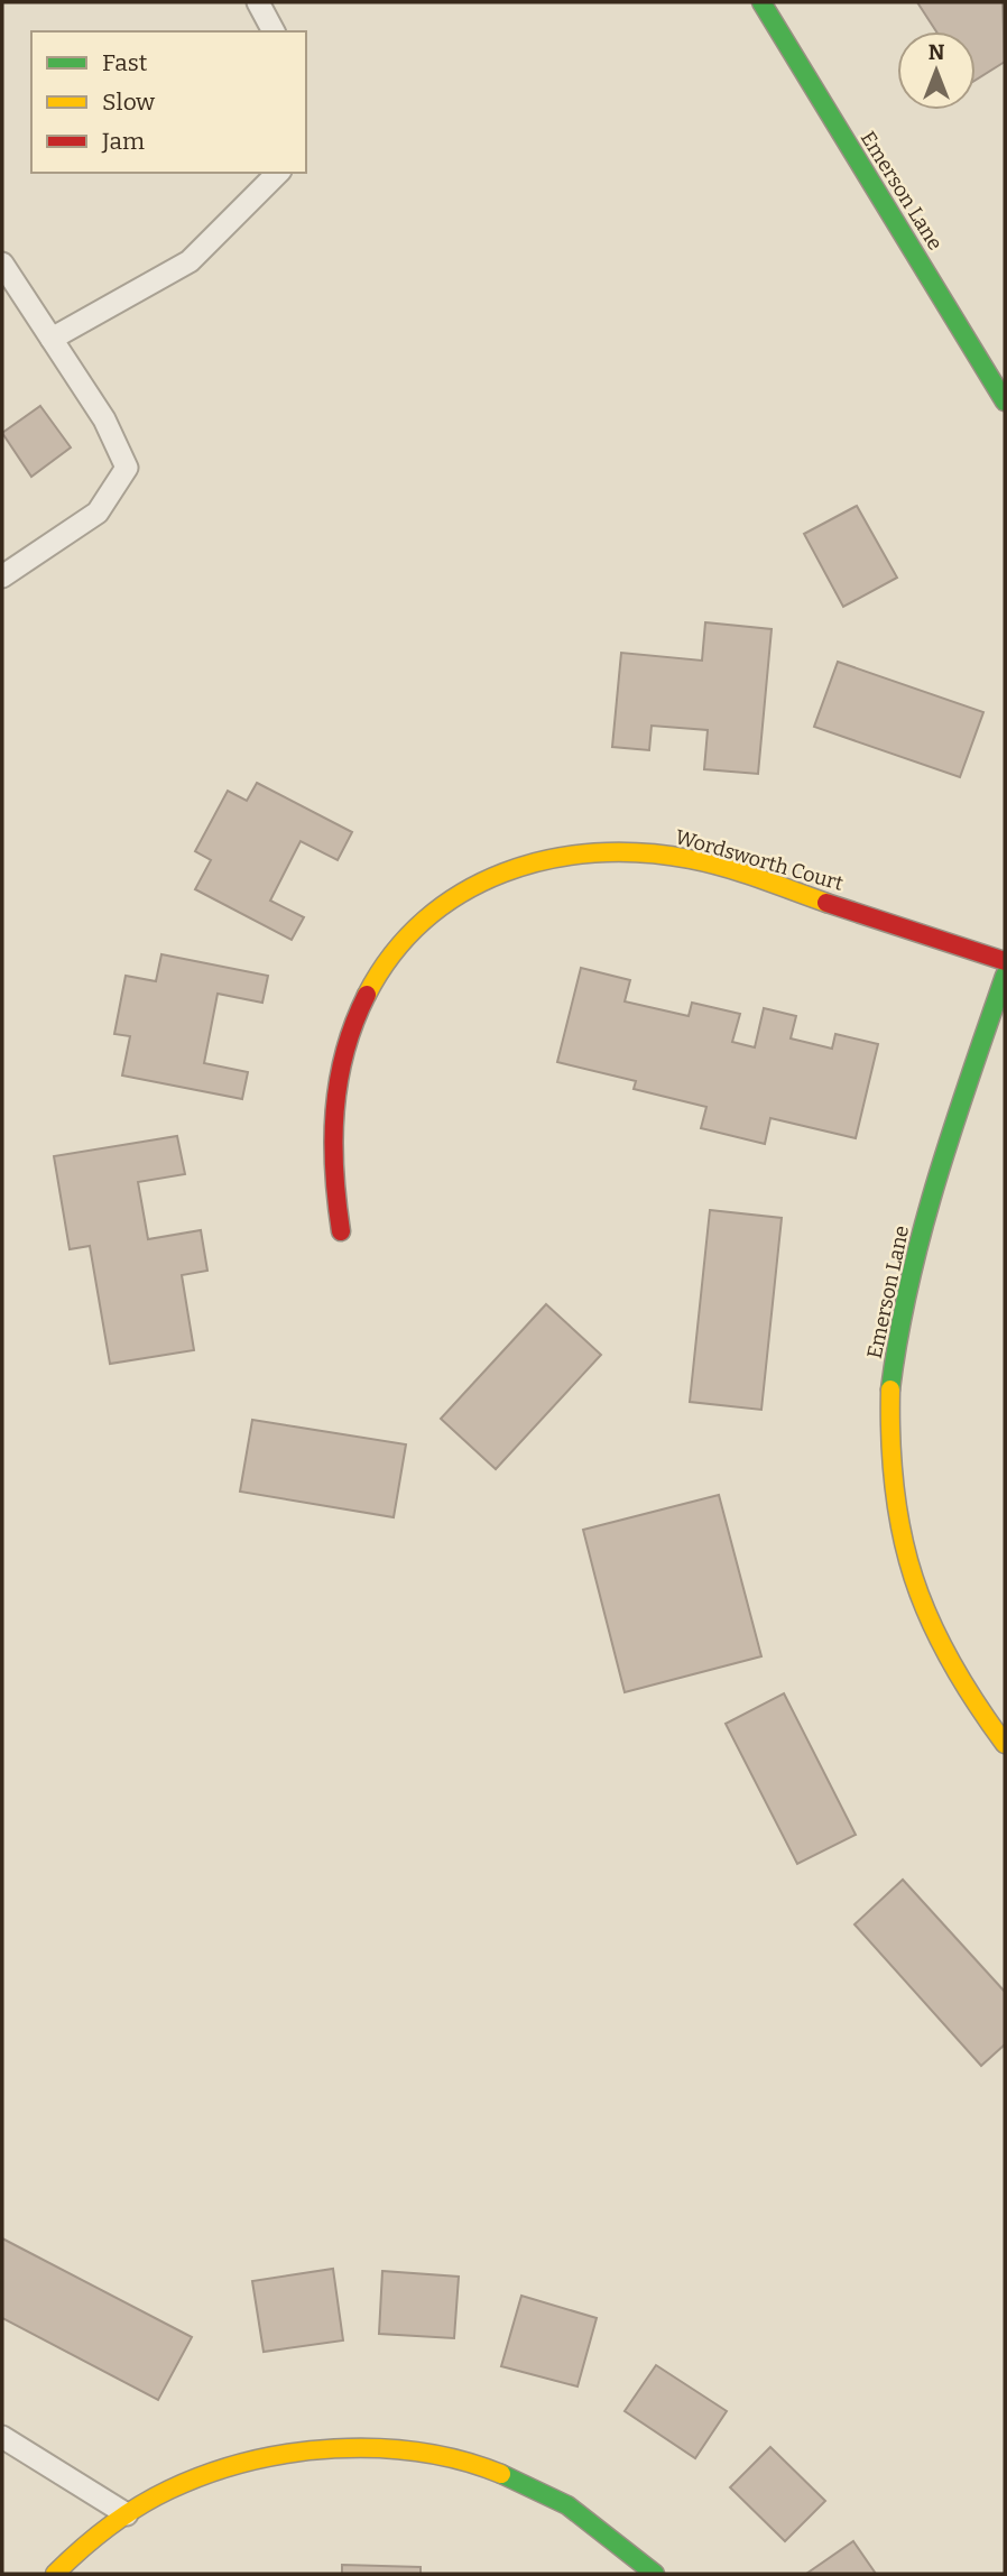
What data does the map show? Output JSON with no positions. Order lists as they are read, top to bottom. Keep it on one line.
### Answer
{"streets":{"street":["Emerson Lane","Wordsworth Court"]},"legend":["Fast","Slow","Jam"],"north":"top"}
